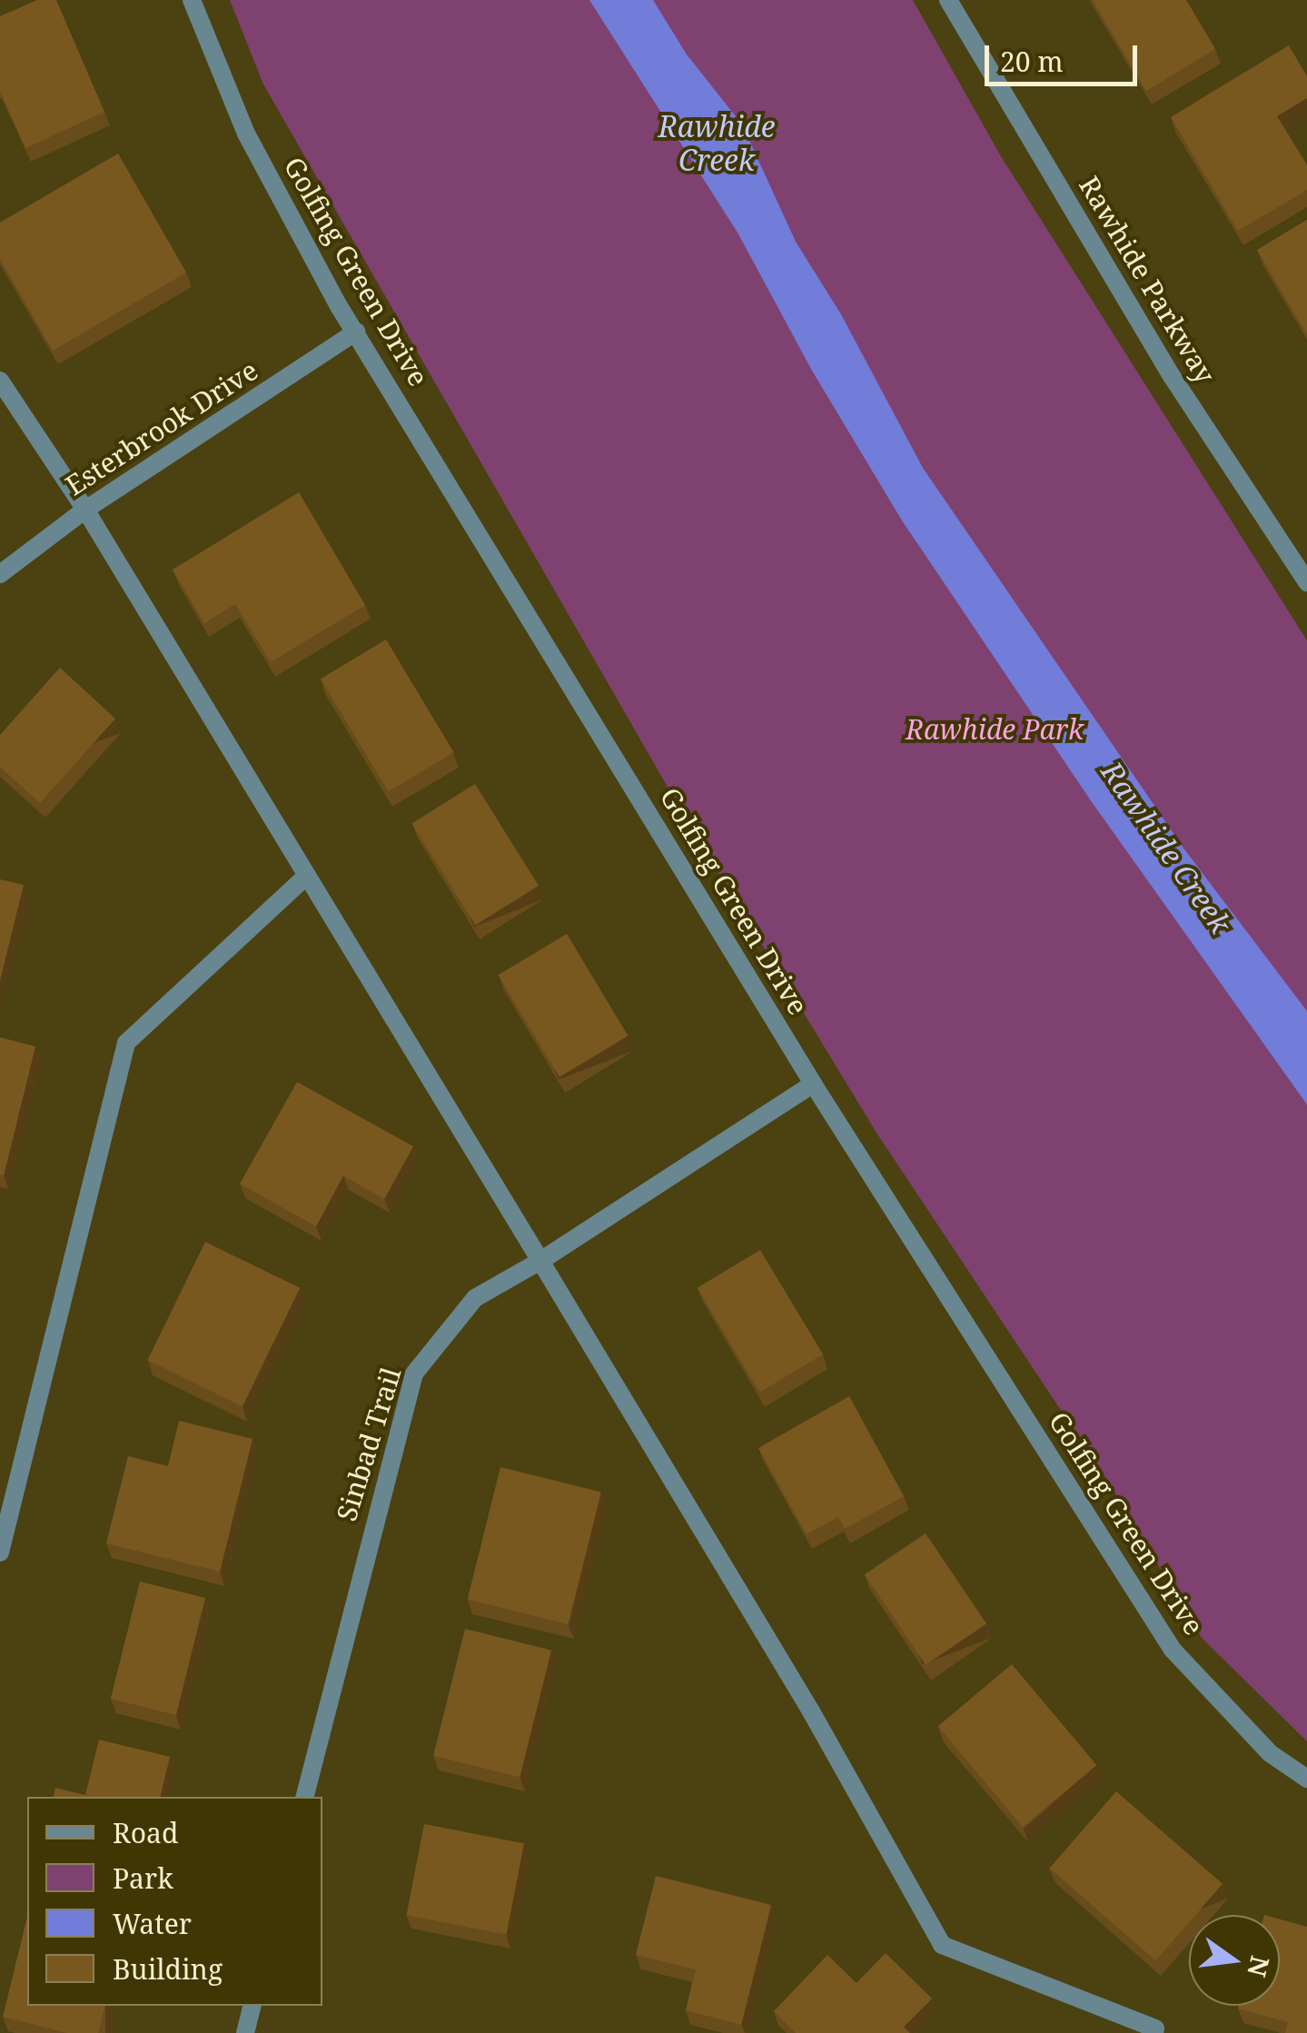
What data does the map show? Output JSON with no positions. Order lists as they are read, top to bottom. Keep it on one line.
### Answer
{"streets":{"street":["Golfing Green Drive","Rawhide Parkway","Esterbrook Drive","Sinbad Trail"]},"crossings":[["Golfing Green Drive","Esterbrook Drive"],["Golfing Green Drive","Sinbad Trail"]],"water":["Rawhide Creek"],"parks":["Rawhide Park"],"legend":["Road","Park","Water","Building"],"scale_bar":"20 m","north":"right"}
